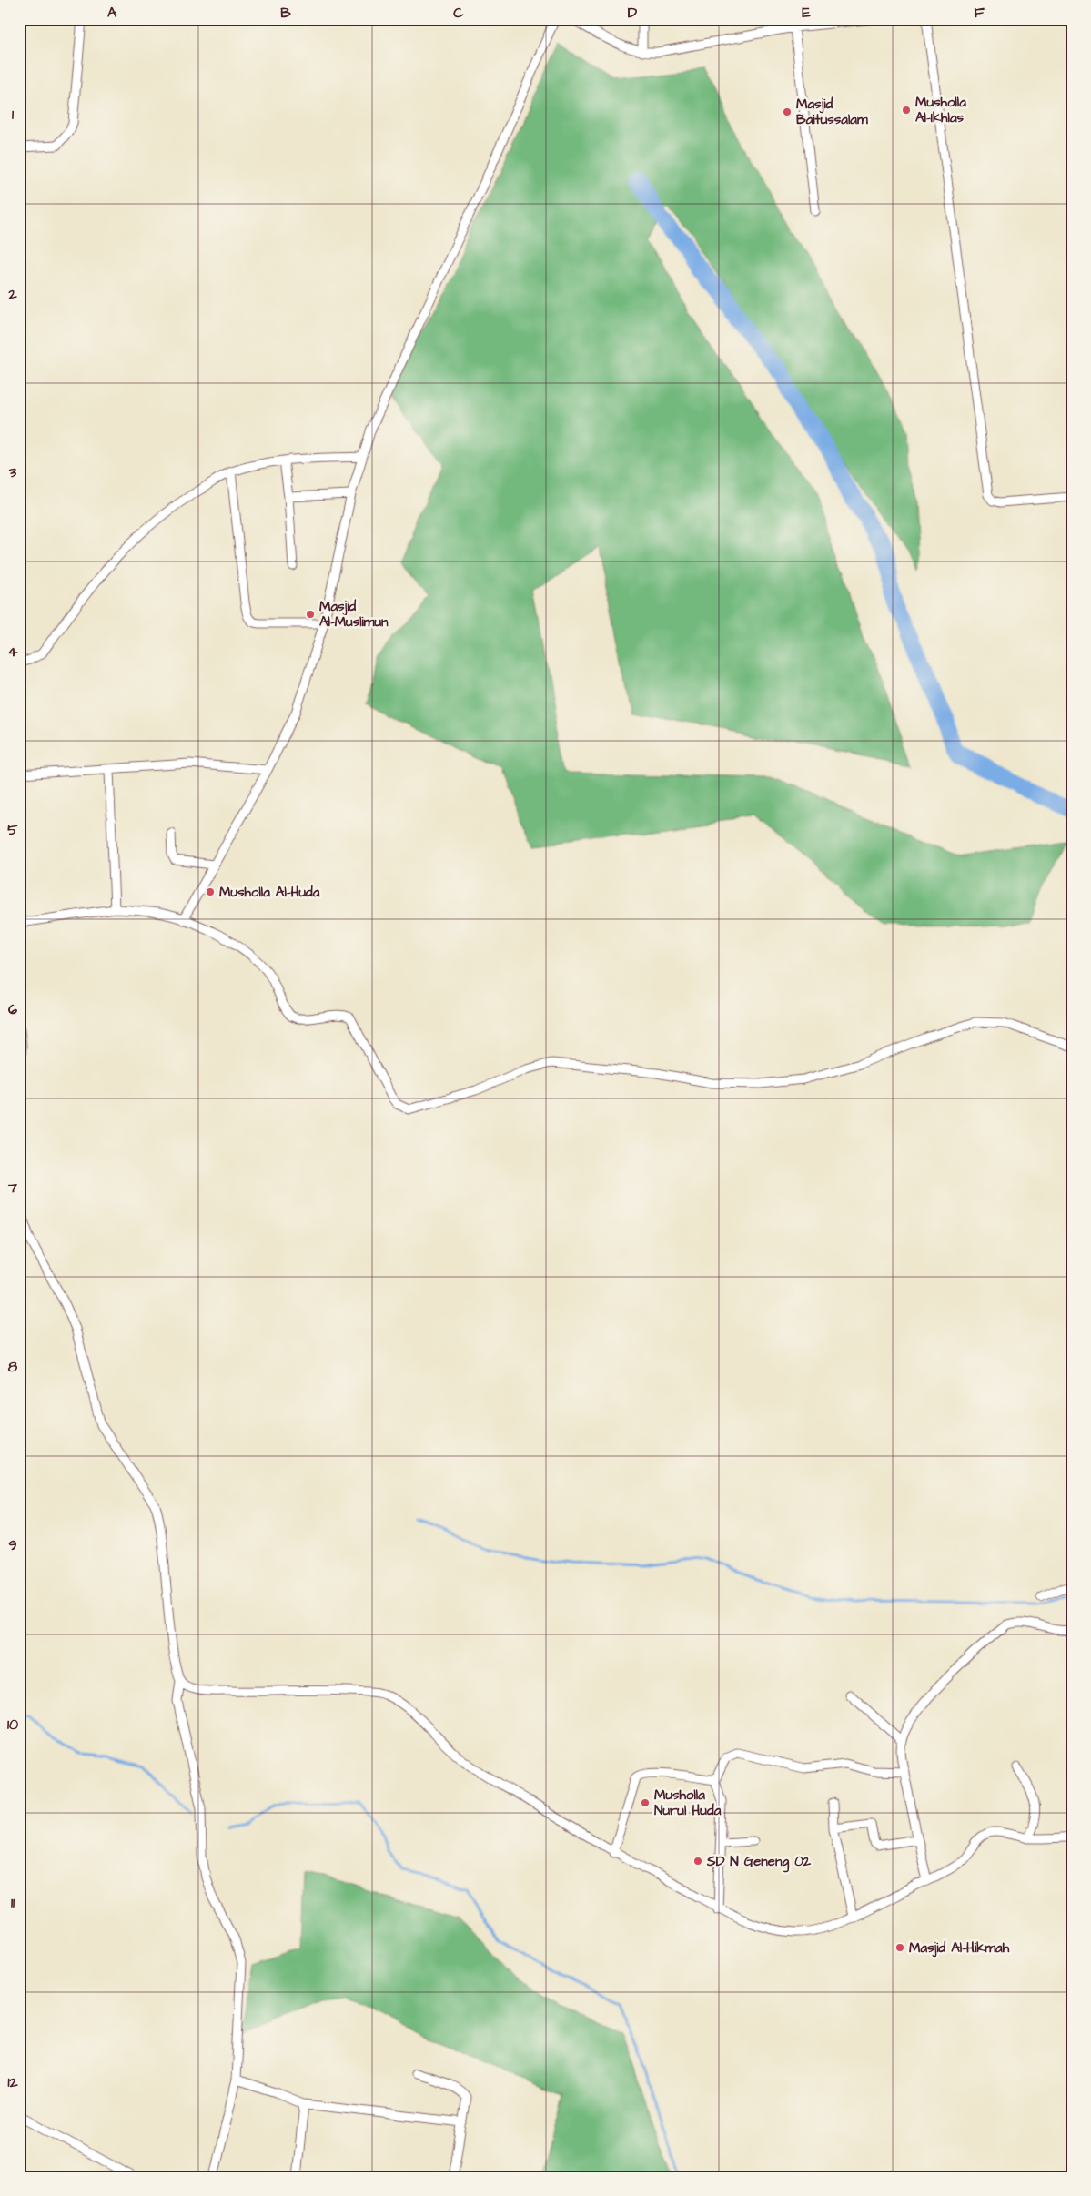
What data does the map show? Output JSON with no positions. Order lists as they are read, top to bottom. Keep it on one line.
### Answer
{"places":["Musholla Al-Ikhlas","Masjid Baitussalam","Masjid Al-Muslimun","Musholla Al-Huda","Musholla Nurul Huda","SD N Geneng 02","Masjid Al-Hikmah"],"grid":{"columns":["A","B","C","D","E","F"],"rows":["1","2","3","4","5","6","7","8","9","10","11","12"]}}
